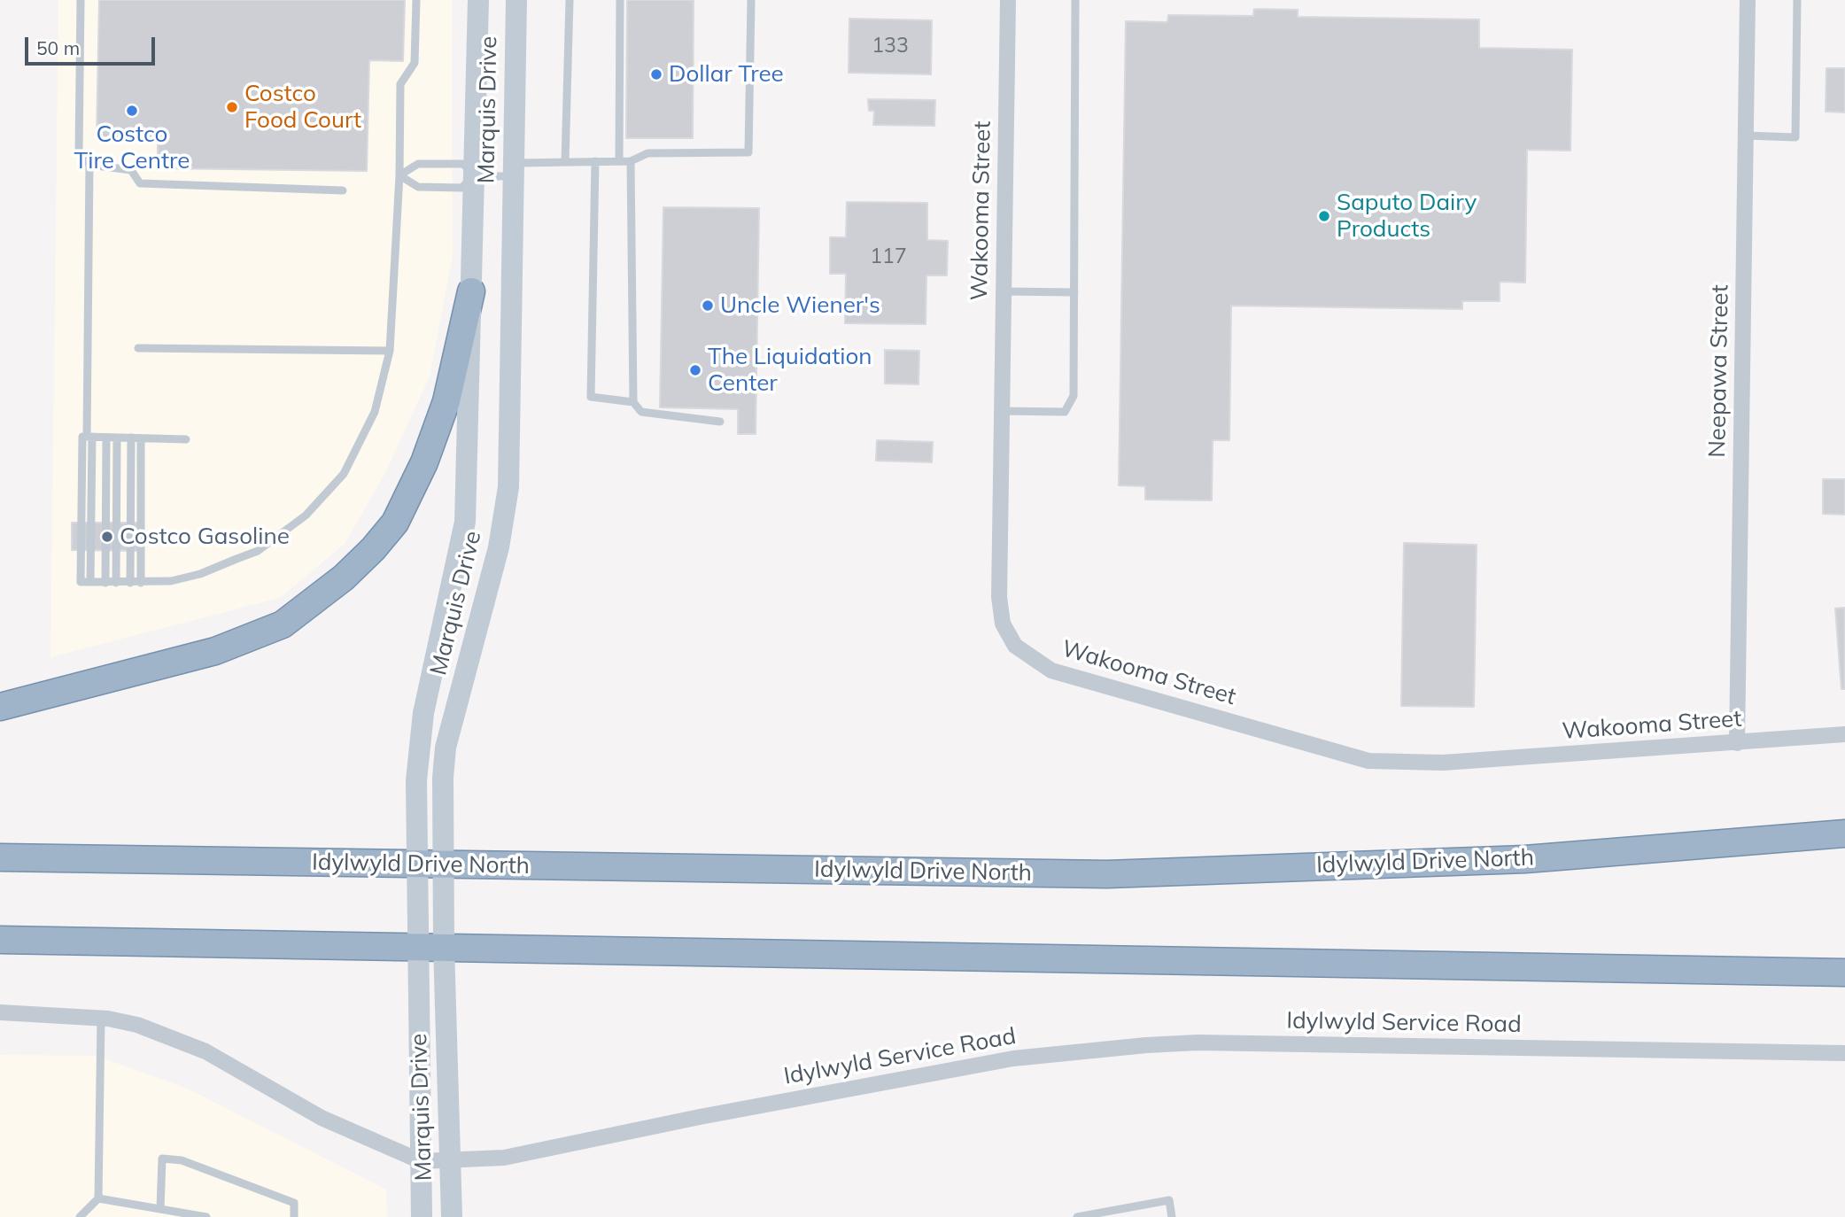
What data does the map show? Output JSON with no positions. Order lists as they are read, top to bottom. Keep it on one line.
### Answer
{"streets":{"highway":["Idylwyld Drive North"],"main road":["Marquis Drive"],"street":["Wakooma Street","Neepawa Street","Idylwyld Service Road"]},"crossings":[["Marquis Drive","Idylwyld Drive North"],["Marquis Drive","Idylwyld Service Road"],["Wakooma Street","Neepawa Street"]],"places":["Dollar Tree","Costco Food Court","Costco Tire Centre","Saputo Dairy Products","Uncle Wiener's","The Liquidation Center","Costco Gasoline"],"house_numbers":["133","117"],"scale_bar":"50 m"}
